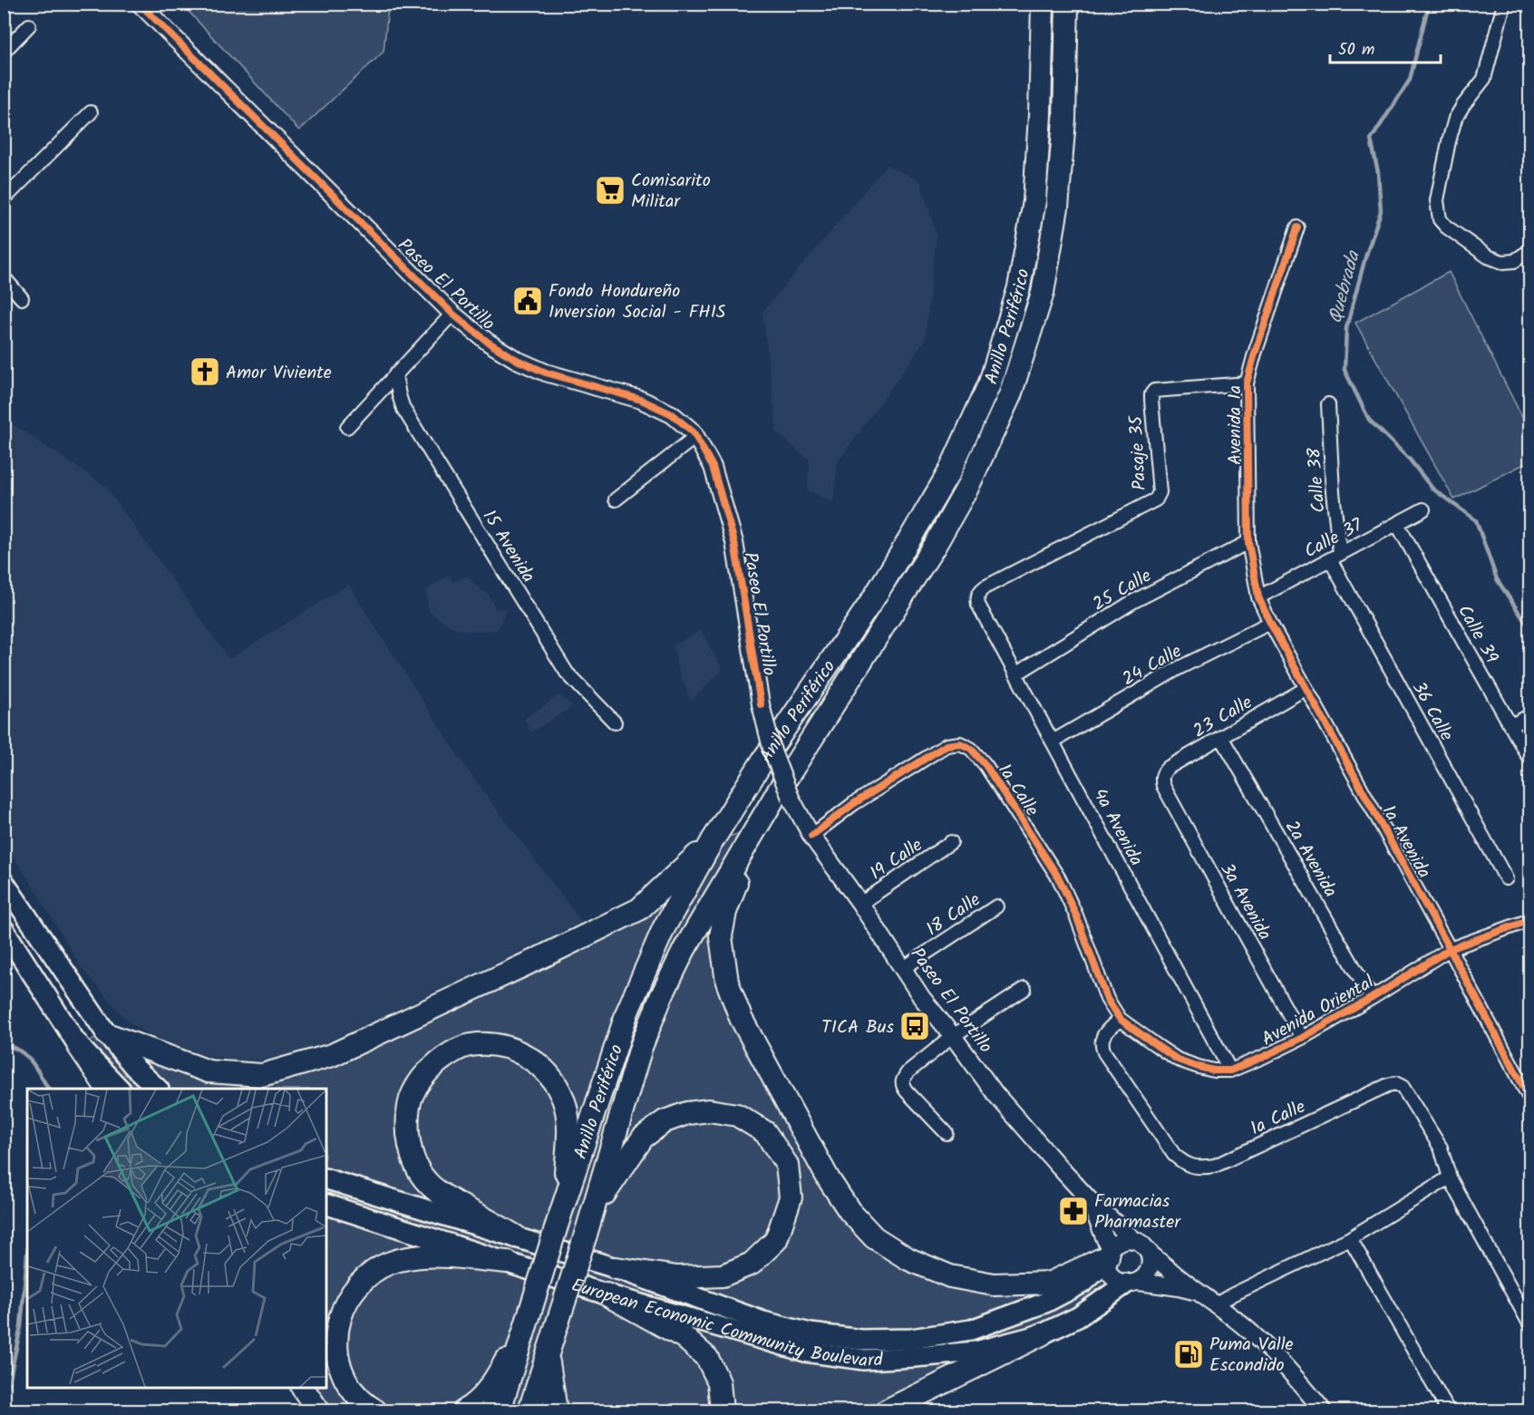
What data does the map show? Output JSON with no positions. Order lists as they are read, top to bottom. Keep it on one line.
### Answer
{"streets":{"highway":["Anillo Periférico"],"main road":["Paseo El Portillo","European Economic Community Boulevard"],"street":["Avenida 1a","Pasaje 35","Calle 38","Calle 37","15 Avenida","25 Calle","Calle 39","24 Calle","36 Calle","23 Calle","1a Calle","4a Avenida","1a Avenida","19 Calle","2a Avenida","3a Avenida","18 Calle","Avenida Oriental"]},"crossings":[["Paseo El Portillo","1a Calle"],["Paseo El Portillo","19 Calle"],["Paseo El Portillo","18 Calle"],["Paseo El Portillo","European Economic Community Boulevard"],["Avenida 1a","Pasaje 35"],["Avenida 1a","Calle 37"],["Avenida 1a","25 Calle"],["Avenida 1a","1a Avenida"],["Pasaje 35","4a Avenida"],["Calle 38","Calle 37"],["Calle 38","36 Calle"],["Calle 37","Calle 39"],["Calle 37","36 Calle"],["Calle 37","1a Avenida"],["25 Calle","4a Avenida"],["24 Calle","4a Avenida"],["24 Calle","1a Avenida"],["23 Calle","1a Avenida"],["23 Calle","2a Avenida"],["23 Calle","3a Avenida"],["1a Calle","Avenida Oriental"],["4a Avenida","Avenida Oriental"],["1a Avenida","Avenida Oriental"],["2a Avenida","Avenida Oriental"],["3a Avenida","Avenida Oriental"]],"water":["Quebrada"],"places":{"supermarket":["Comisarito Militar"],"public building":["Fondo Hondureño Inversion Social - FHIS"],"church":["Amor Viviente"],"bus stop":["TICA Bus"],"pharmacy":["Farmacias Pharmaster"],"fuel station":["Puma Valle Escondido"]},"scale_bar":"50 m"}
